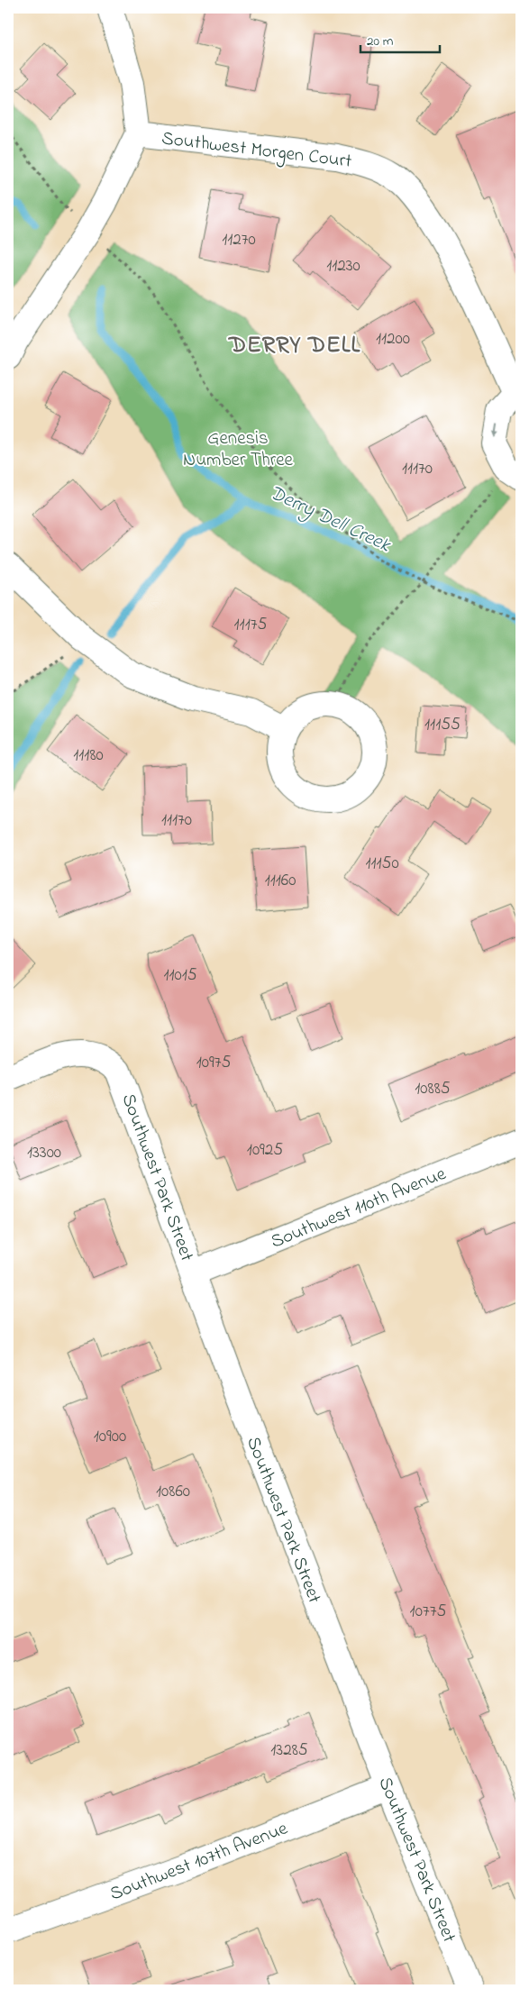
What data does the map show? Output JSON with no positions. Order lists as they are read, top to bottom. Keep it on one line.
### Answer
{"streets":{"street":["Southwest Morgen Court","Southwest Park Street","Southwest 110th Avenue","Southwest 107th Avenue"]},"crossings":[["Southwest Park Street","Southwest 110th Avenue"],["Southwest Park Street","Southwest 107th Avenue"]],"districts":["DERRY DELL"],"water":["Derry Dell Creek"],"parks":["Genesis Number Three"],"house_numbers":["11270","11230","11200","11170","11175","11155","11180","11170","11150","11160","11015","10975","10885","10925","13300","10900","10860","10775","13285"],"scale_bar":"20 m"}
